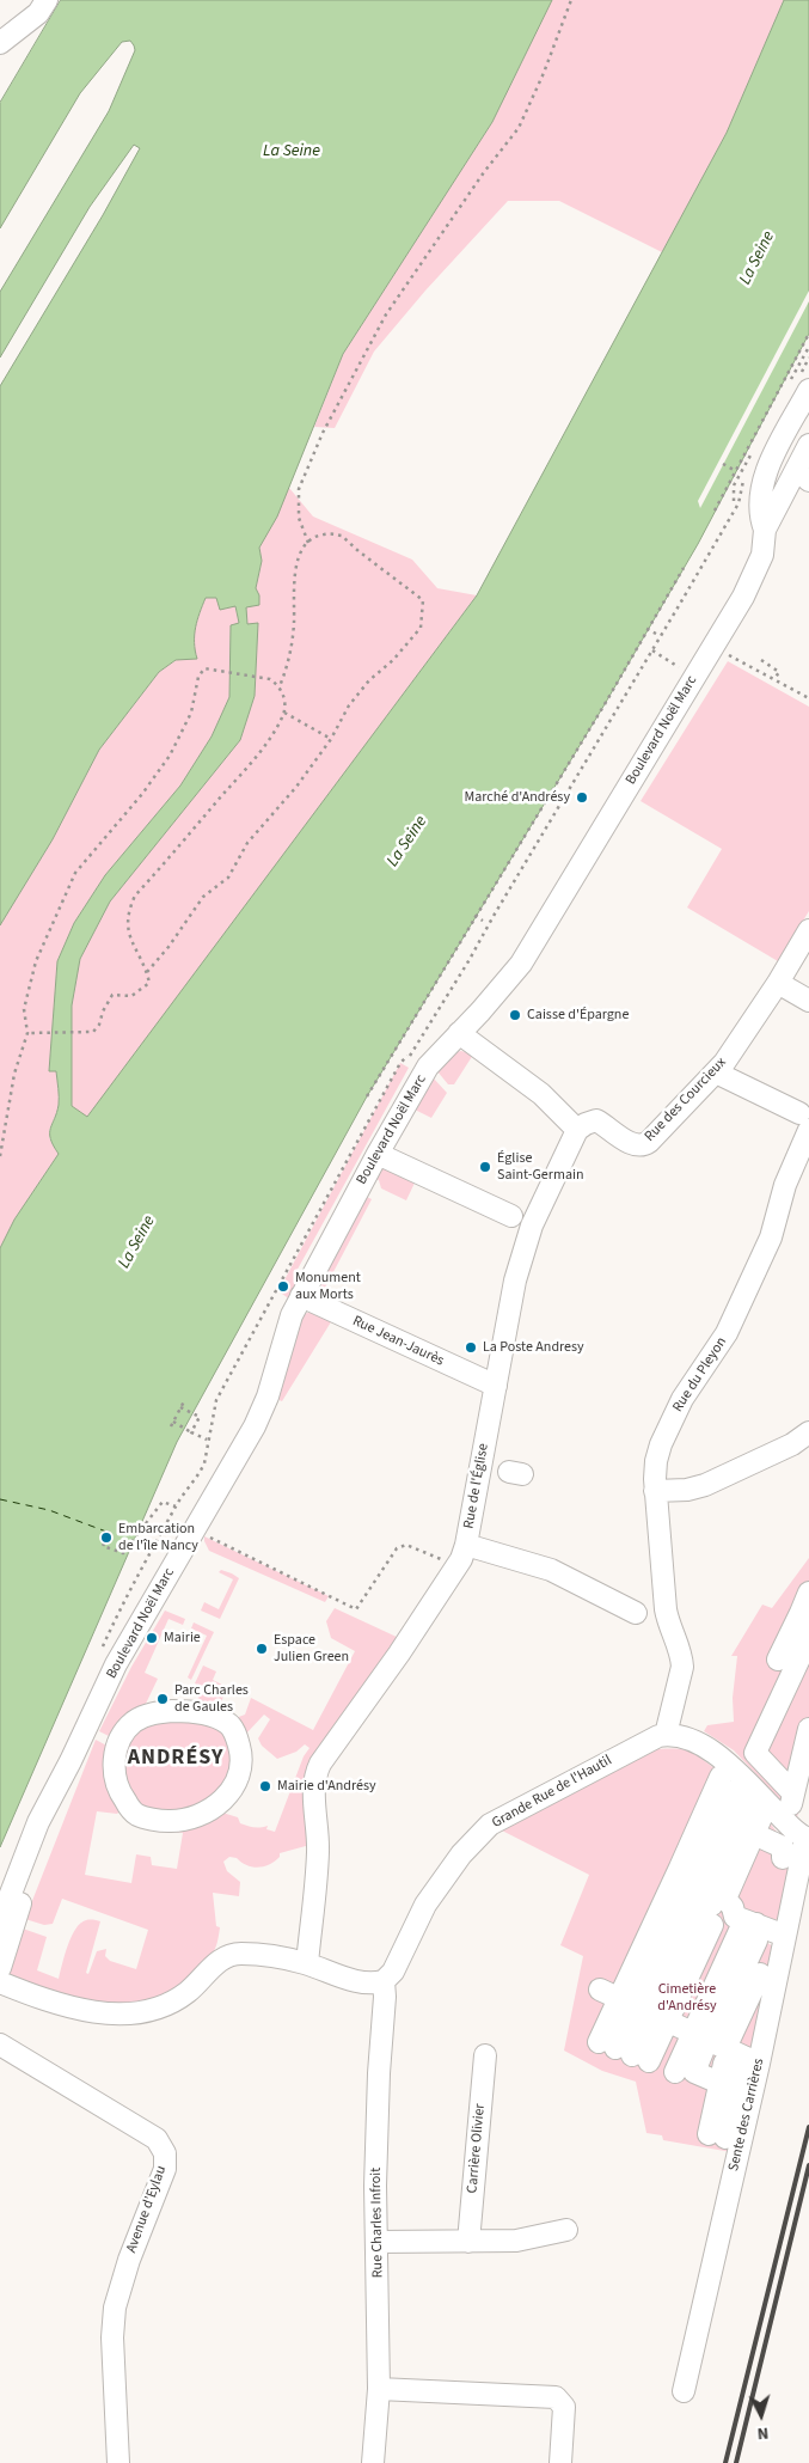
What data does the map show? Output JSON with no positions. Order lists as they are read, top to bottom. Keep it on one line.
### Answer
{"streets":{"street":["Boulevard Noël Marc","Rue des Courcieux","Rue Jean-Jaurès","Rue du Pleyon","Rue de l'Église","Grande Rue de l'Hautil","Sente des Carrières","Carrière Olivier","Avenue d'Eylau","Rue Charles Infroit"]},"crossings":[["Boulevard Noël Marc","Rue Jean-Jaurès"],["Rue des Courcieux","Rue de l'Église"],["Rue Jean-Jaurès","Rue de l'Église"],["Rue du Pleyon","Grande Rue de l'Hautil"],["Grande Rue de l'Hautil","Rue Charles Infroit"]],"districts":["ANDRÉSY"],"water":["La Seine"],"parks":["Cimetière d'Andrésy"],"places":["Marché d'Andrésy","Caisse d'Épargne","Église Saint-Germain","Monument aux Morts","La Poste Andresy","Embarcation de l'île Nancy","Mairie","Espace Julien Green","Parc Charles de Gaules","Mairie d'Andrésy"],"north":"bottom"}
